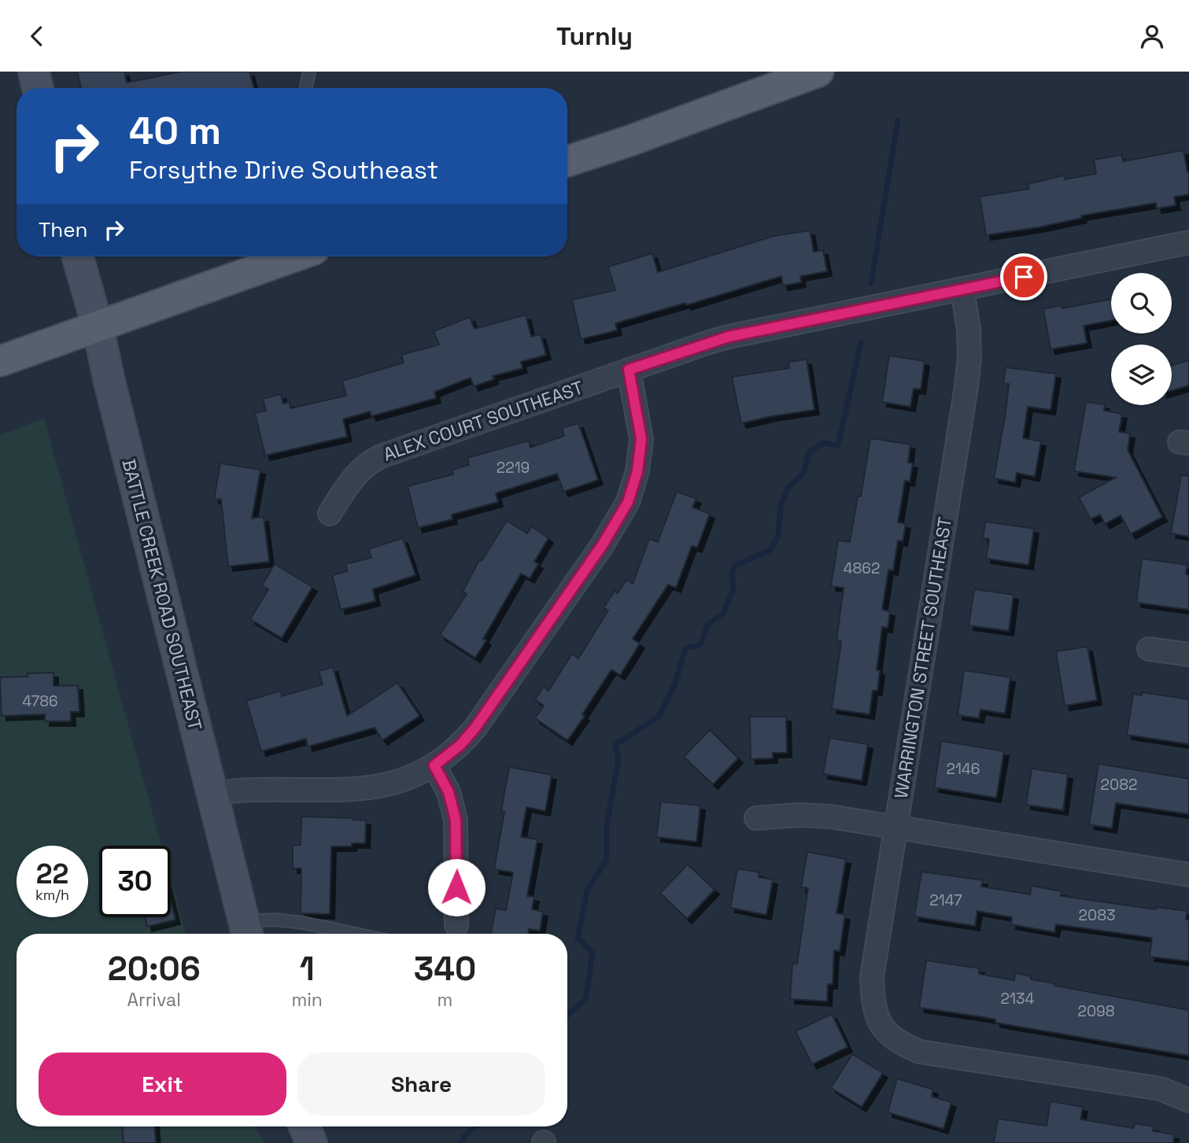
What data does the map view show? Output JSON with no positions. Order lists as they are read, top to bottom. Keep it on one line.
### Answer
{"streets":{"main road":["BATTLE CREEK ROAD SOUTHEAST"],"street":["ALEX COURT SOUTHEAST","WARRINGTON STREET SOUTHEAST"]},"crossings":[["ALEX COURT SOUTHEAST","WARRINGTON STREET SOUTHEAST"]],"house_numbers":["2219","4862","4786","2146","2082","2147","2083","2134","2098"],"page":{"header":"Turnly","turn":["40 m","Forsythe Drive Southeast"],"then":"Then","speed":"22 km/h","limit":"30","eta":["20:06","Arrival","1","min","340","m"],"buttons":["Exit","Share"]}}
